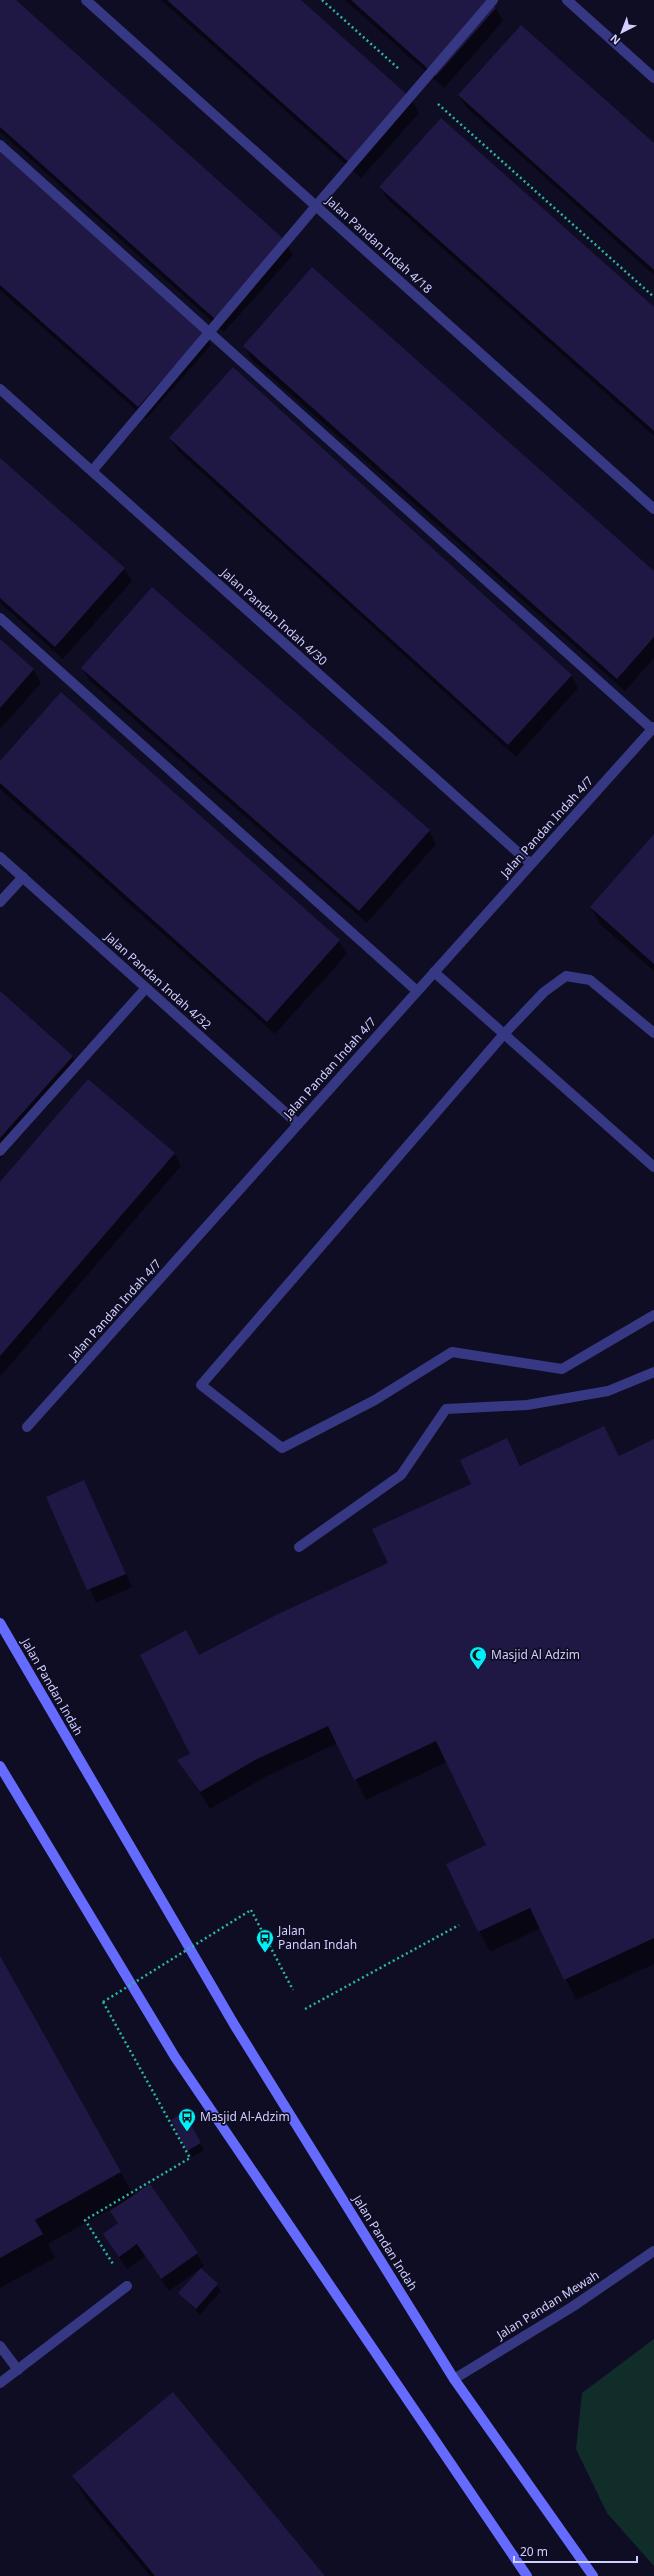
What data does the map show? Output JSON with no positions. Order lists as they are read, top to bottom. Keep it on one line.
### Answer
{"streets":{"main road":["Jalan Pandan Indah"],"street":["Jalan Pandan Indah 4/18","Jalan Pandan Indah 4/30","Jalan Pandan Indah 4/7","Jalan Pandan Indah 4/32","Jalan Pandan Mewah"]},"crossings":[["Jalan Pandan Indah 4/30","Jalan Pandan Indah 4/7"],["Jalan Pandan Indah 4/7","Jalan Pandan Indah 4/32"],["Jalan Pandan Indah","Jalan Pandan Mewah"]],"places":{"mosque":["Masjid Al Adzim"],"bus stop":["Jalan Pandan Indah","Masjid Al-Adzim"]},"scale_bar":"20 m","north":"bottom left"}
